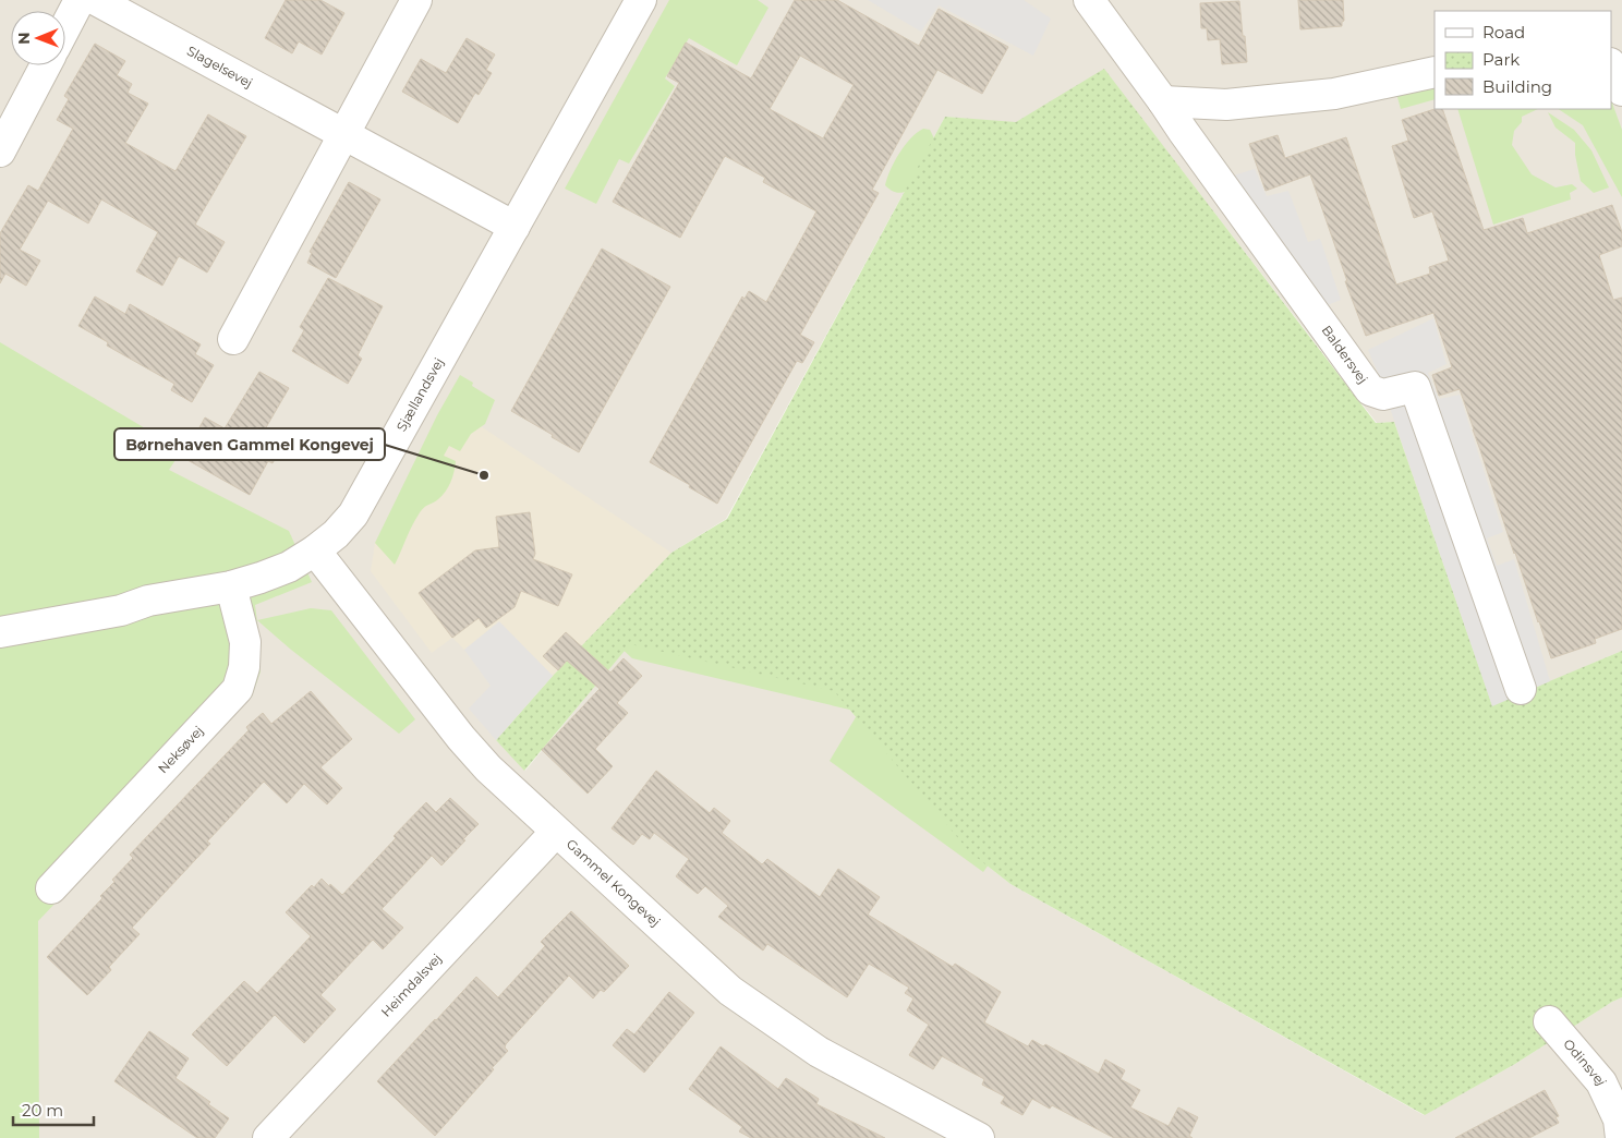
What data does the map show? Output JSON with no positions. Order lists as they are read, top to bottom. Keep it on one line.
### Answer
{"streets":{"street":["Slagelsevej","Baldersvej","Sjællandsvej","Neksøvej","Gammel Kongevej","Heimdalsvej","Odinsvej"]},"crossings":[["Slagelsevej","Sjællandsvej"],["Sjællandsvej","Neksøvej"],["Sjællandsvej","Gammel Kongevej"],["Gammel Kongevej","Heimdalsvej"]],"places":["Børnehaven Gammel Kongevej"],"legend":["Road","Park","Building"],"scale_bar":"20 m","north":"left"}
